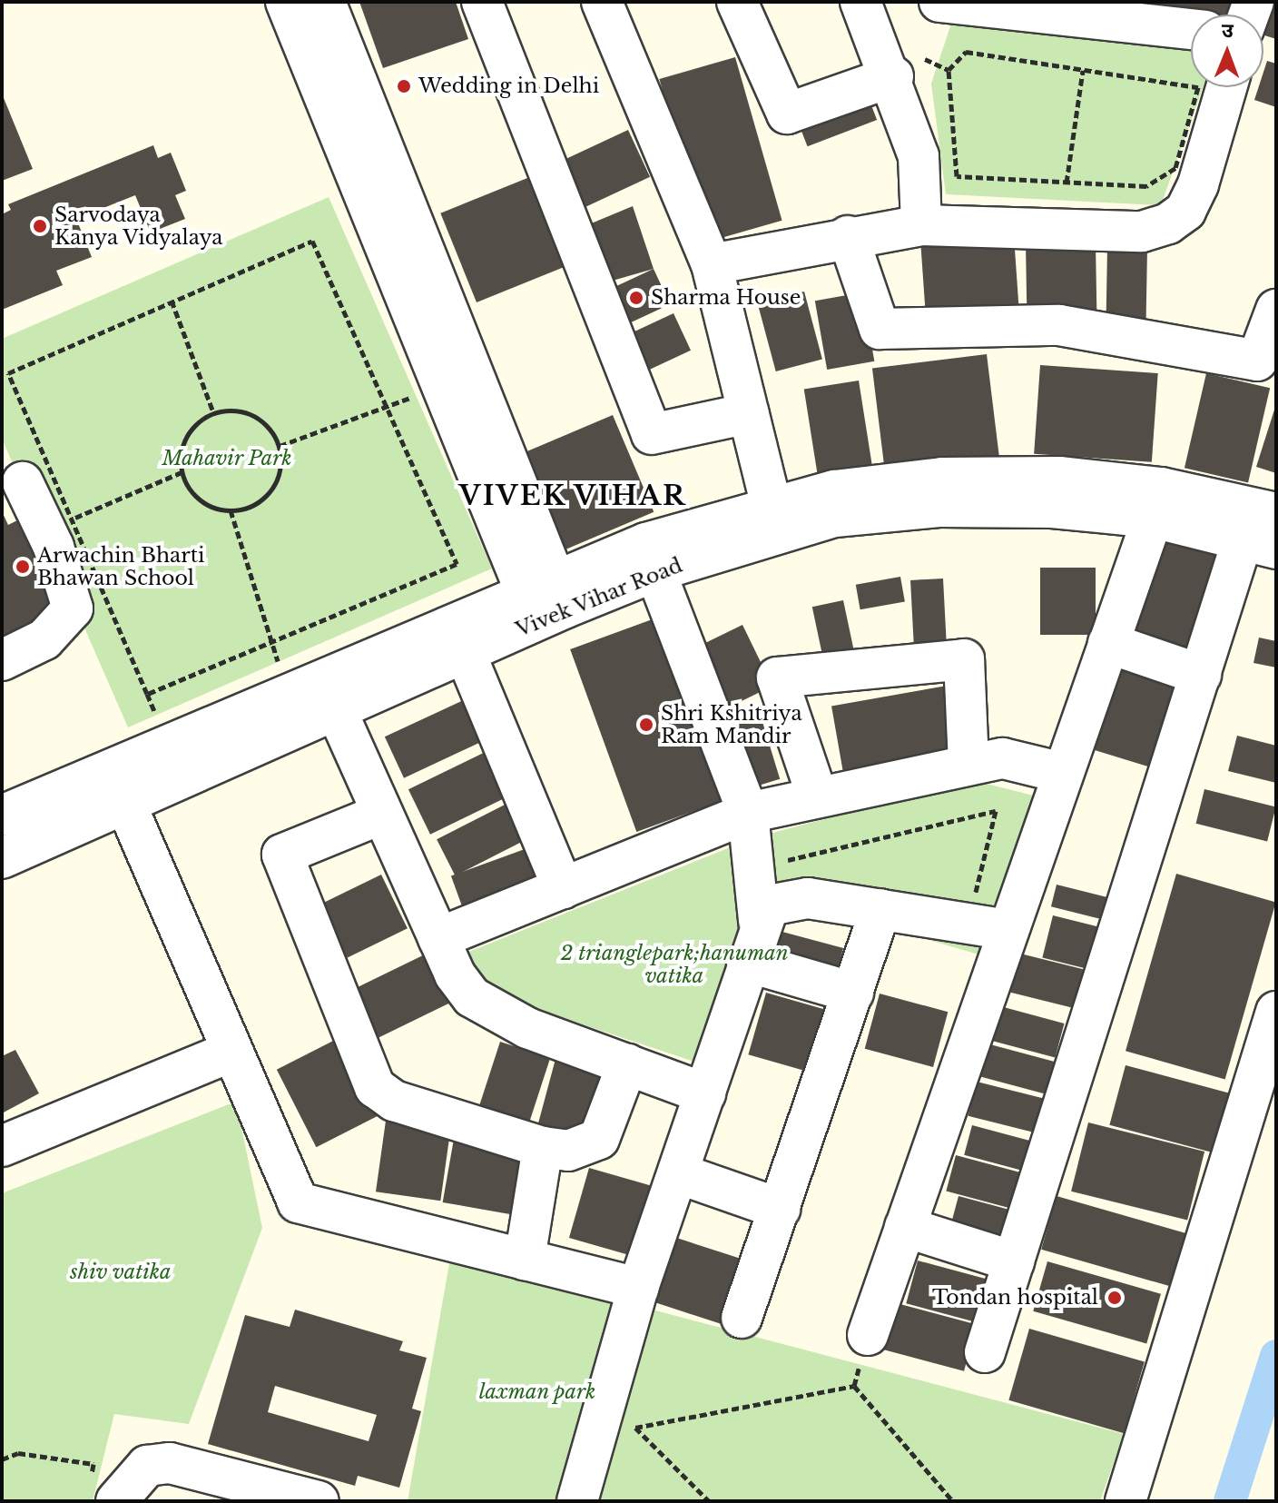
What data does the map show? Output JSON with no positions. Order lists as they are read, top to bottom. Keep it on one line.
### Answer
{"streets":{"street":["Vivek Vihar Road"]},"districts":["VIVEK VIHAR"],"parks":["Mahavir Park","2 trianglepark;hanuman vatika","shiv vatika","laxman park"],"places":["Wedding in Delhi","Sarvodaya Kanya Vidyalaya","Sharma House","Arwachin Bharti Bhawan School","Shri Kshitriya Ram Mandir","Tondan hospital"],"north":"top"}
